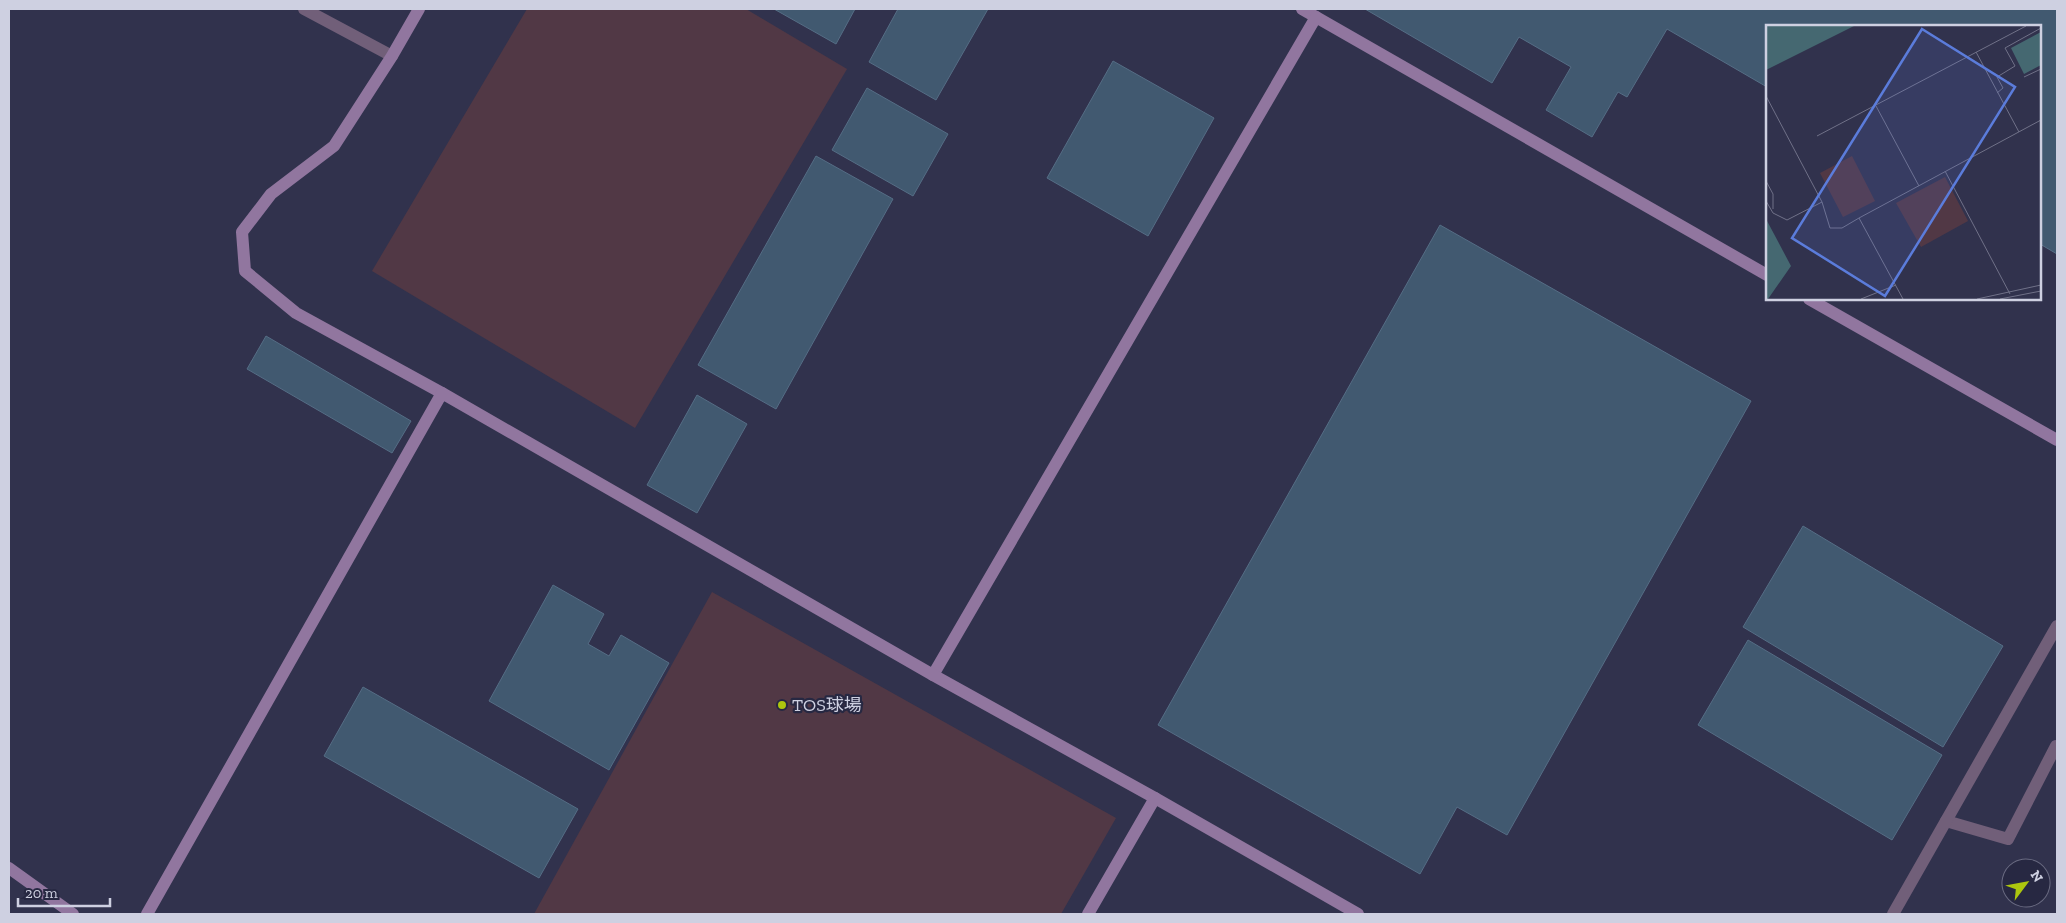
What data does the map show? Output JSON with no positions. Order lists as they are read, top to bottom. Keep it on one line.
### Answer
{"places":["TOS球場"],"scale_bar":"20 m","north":"top right"}
